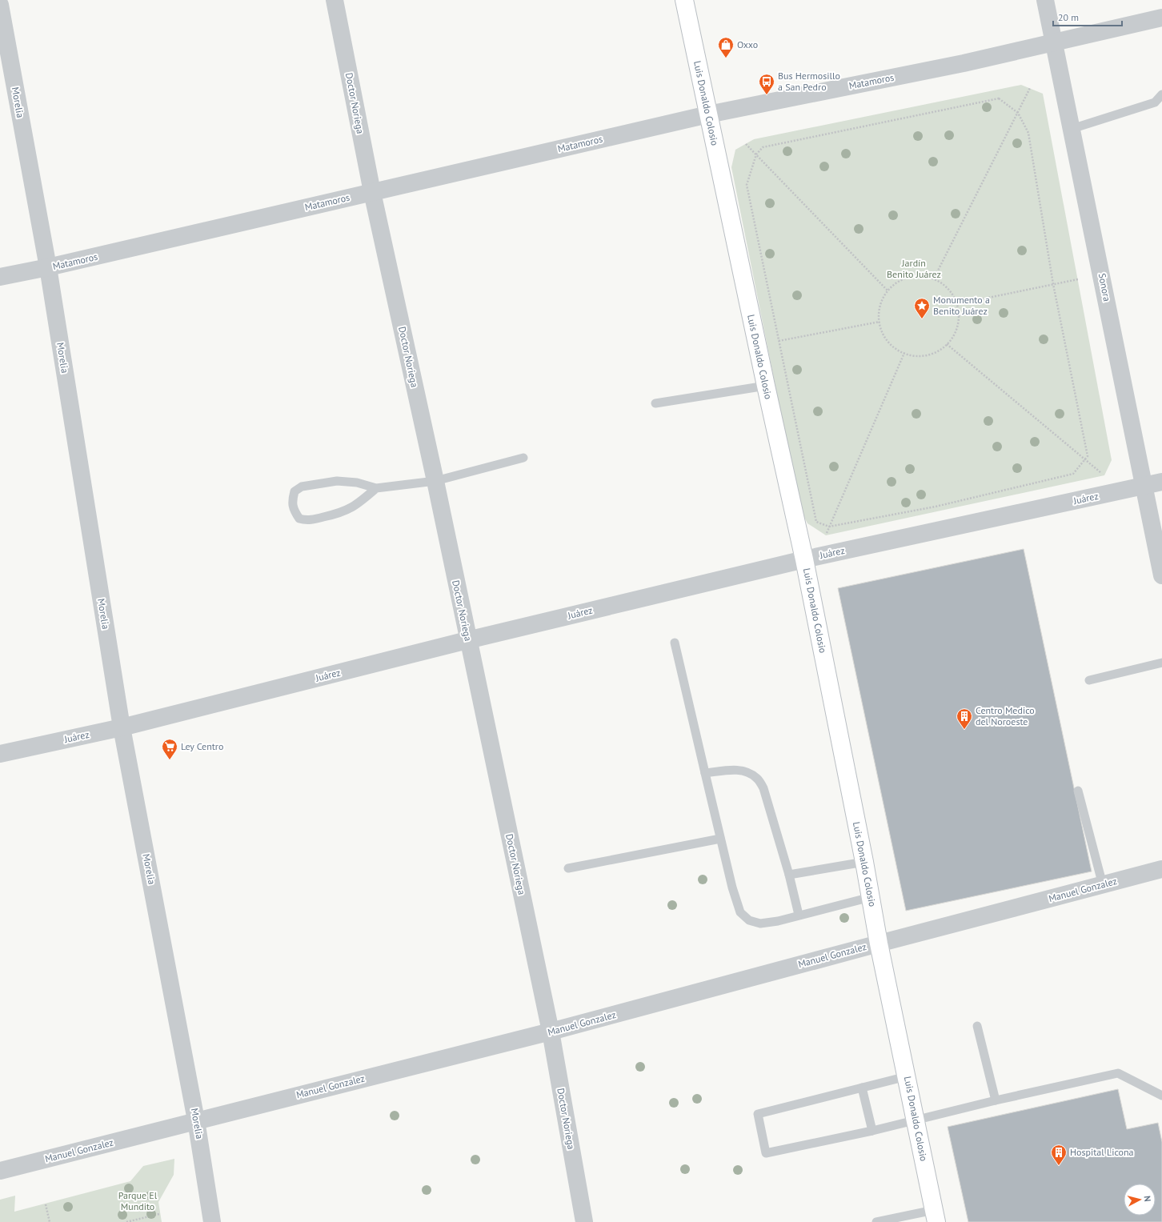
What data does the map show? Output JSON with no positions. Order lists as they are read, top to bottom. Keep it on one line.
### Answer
{"streets":{"main road":["Luis Donaldo Colosio"],"street":["Matamoros","Morelia","Doctor Noriega","Sonora","Juárez","Manuel Gonzalez"]},"crossings":[["Matamoros","Morelia"],["Matamoros","Doctor Noriega"],["Matamoros","Luis Donaldo Colosio"],["Matamoros","Sonora"],["Morelia","Juárez"],["Morelia","Manuel Gonzalez"],["Doctor Noriega","Juárez"],["Doctor Noriega","Manuel Gonzalez"],["Luis Donaldo Colosio","Juárez"],["Luis Donaldo Colosio","Manuel Gonzalez"],["Sonora","Juárez"]],"parks":["Jardín Benito Juárez","Parque El Mundito"],"places":{"shop":["Oxxo"],"bus stop":["Bus Hermosillo a San Pedro"],"place":["Monumento a Benito Juárez"],"building":["Centro Medico del Noroeste","Hospital Licona"],"supermarket":["Ley Centro"]},"scale_bar":"20 m","north":"right"}
